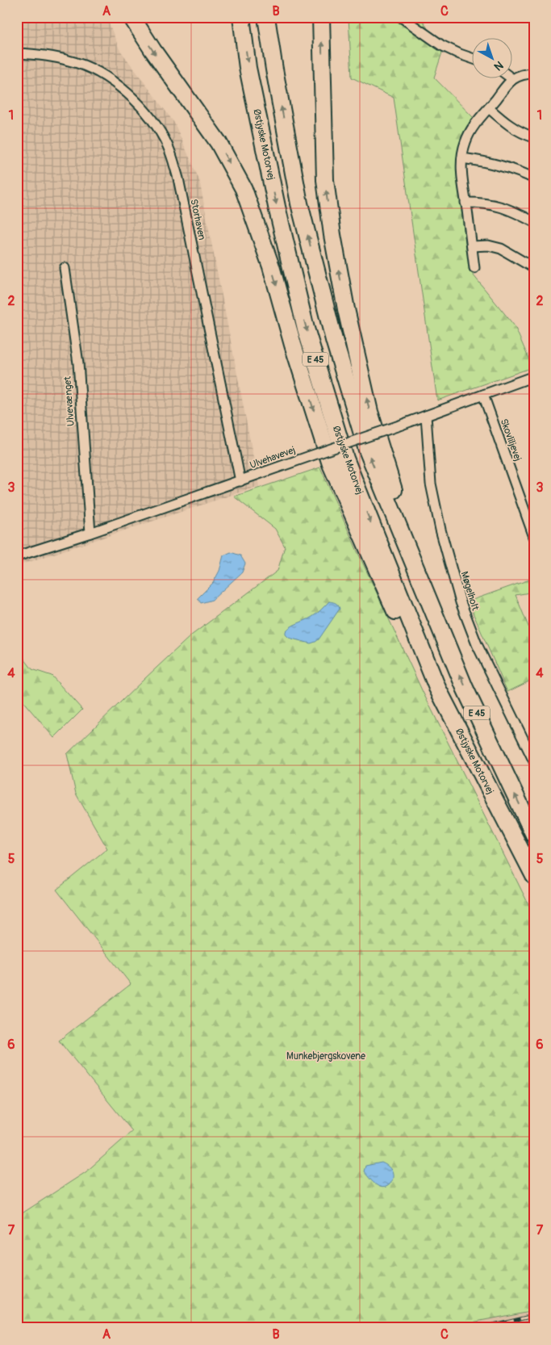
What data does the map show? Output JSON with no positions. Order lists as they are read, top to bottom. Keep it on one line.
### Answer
{"streets":{"highway":["Østjyske Motorvej","E 45"],"street":["Storhaven","Ulvevænget","Skovliljevej","Ulvehavevej","Møgelholt"]},"crossings":[["Storhaven","Ulvehavevej"],["Ulvevænget","Ulvehavevej"],["Skovliljevej","Ulvehavevej"],["Ulvehavevej","Møgelholt"]],"parks":["Munkebjergskovene"],"north":"bottom right","grid":{"columns":["A","B","C"],"rows":["1","2","3","4","5","6","7"]}}
